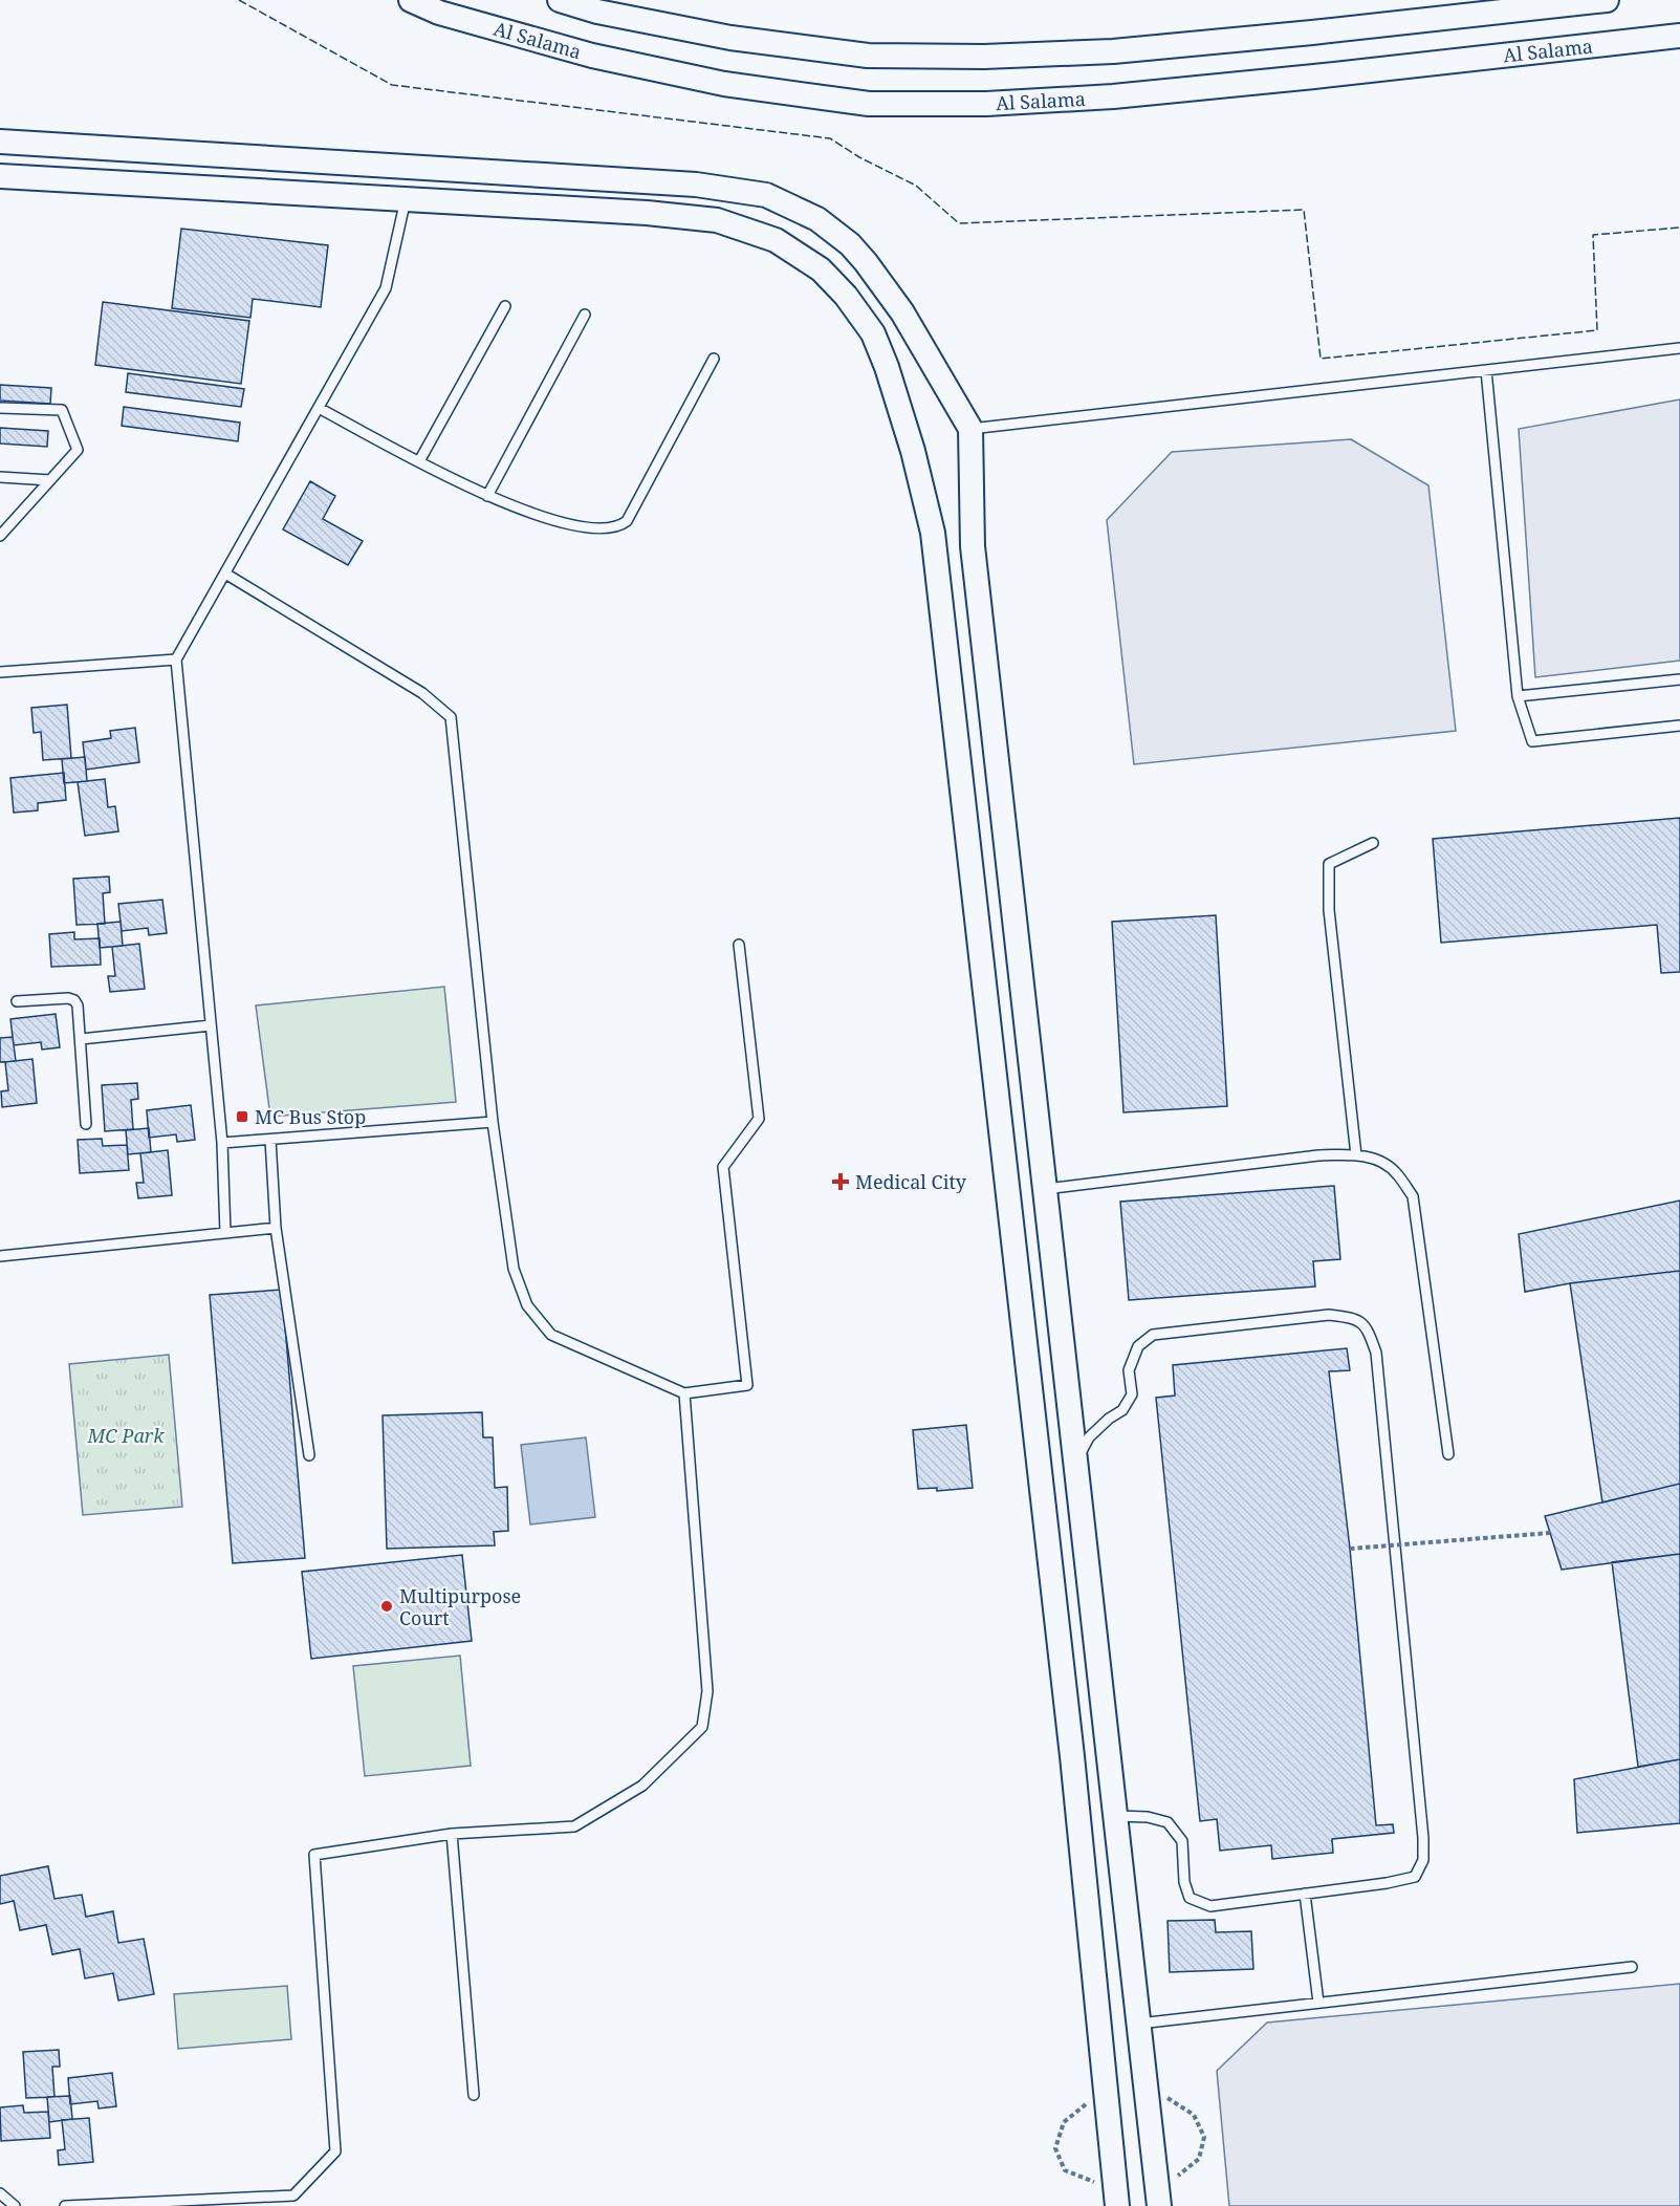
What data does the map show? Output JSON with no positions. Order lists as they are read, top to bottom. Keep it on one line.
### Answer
{"streets":{"street":["Al Salama"]},"parks":["MC Park"],"places":{"transit":["MC Bus Stop"],"health":["Medical City"],"other":["Multipurpose Court"]}}
